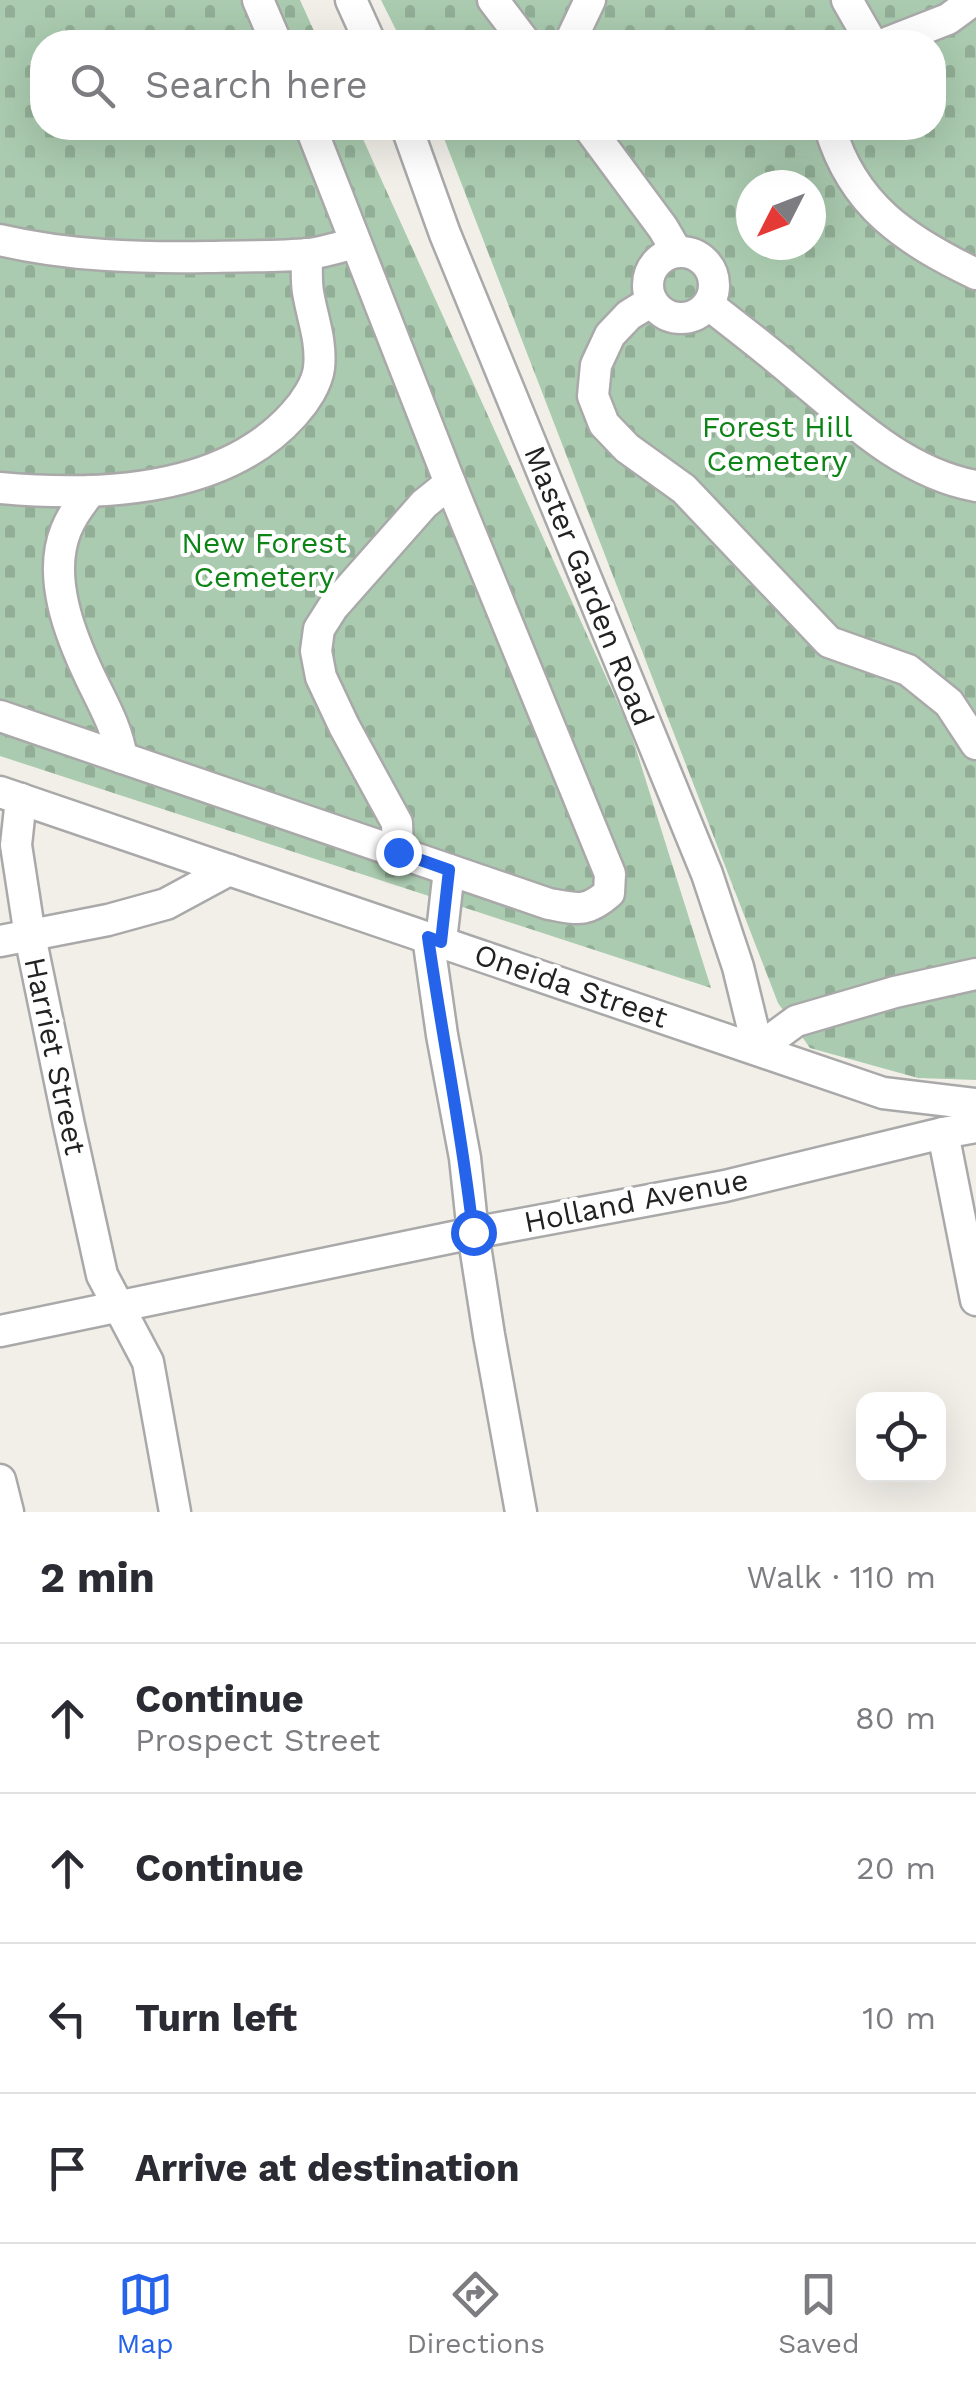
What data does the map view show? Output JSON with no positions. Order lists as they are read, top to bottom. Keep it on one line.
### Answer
{"streets":{"street":["Master Garden Road","Oneida Street","Harriet Street","Holland Avenue"]},"crossings":[["Master Garden Road","Oneida Street"],["Oneida Street","Harriet Street"],["Harriet Street","Holland Avenue"]],"parks":["Forest Hill Cemetery","New Forest Cemetery"],"north":"bottom left","page":{"search":"Search here","heading":["2 min","Walk · 110 m"],"list":[["Continue","Prospect Street","80 m"],["Continue","20 m"],["Turn left","10 m"],"Arrive at destination"],"nav":["Map","Directions","Saved"]}}
